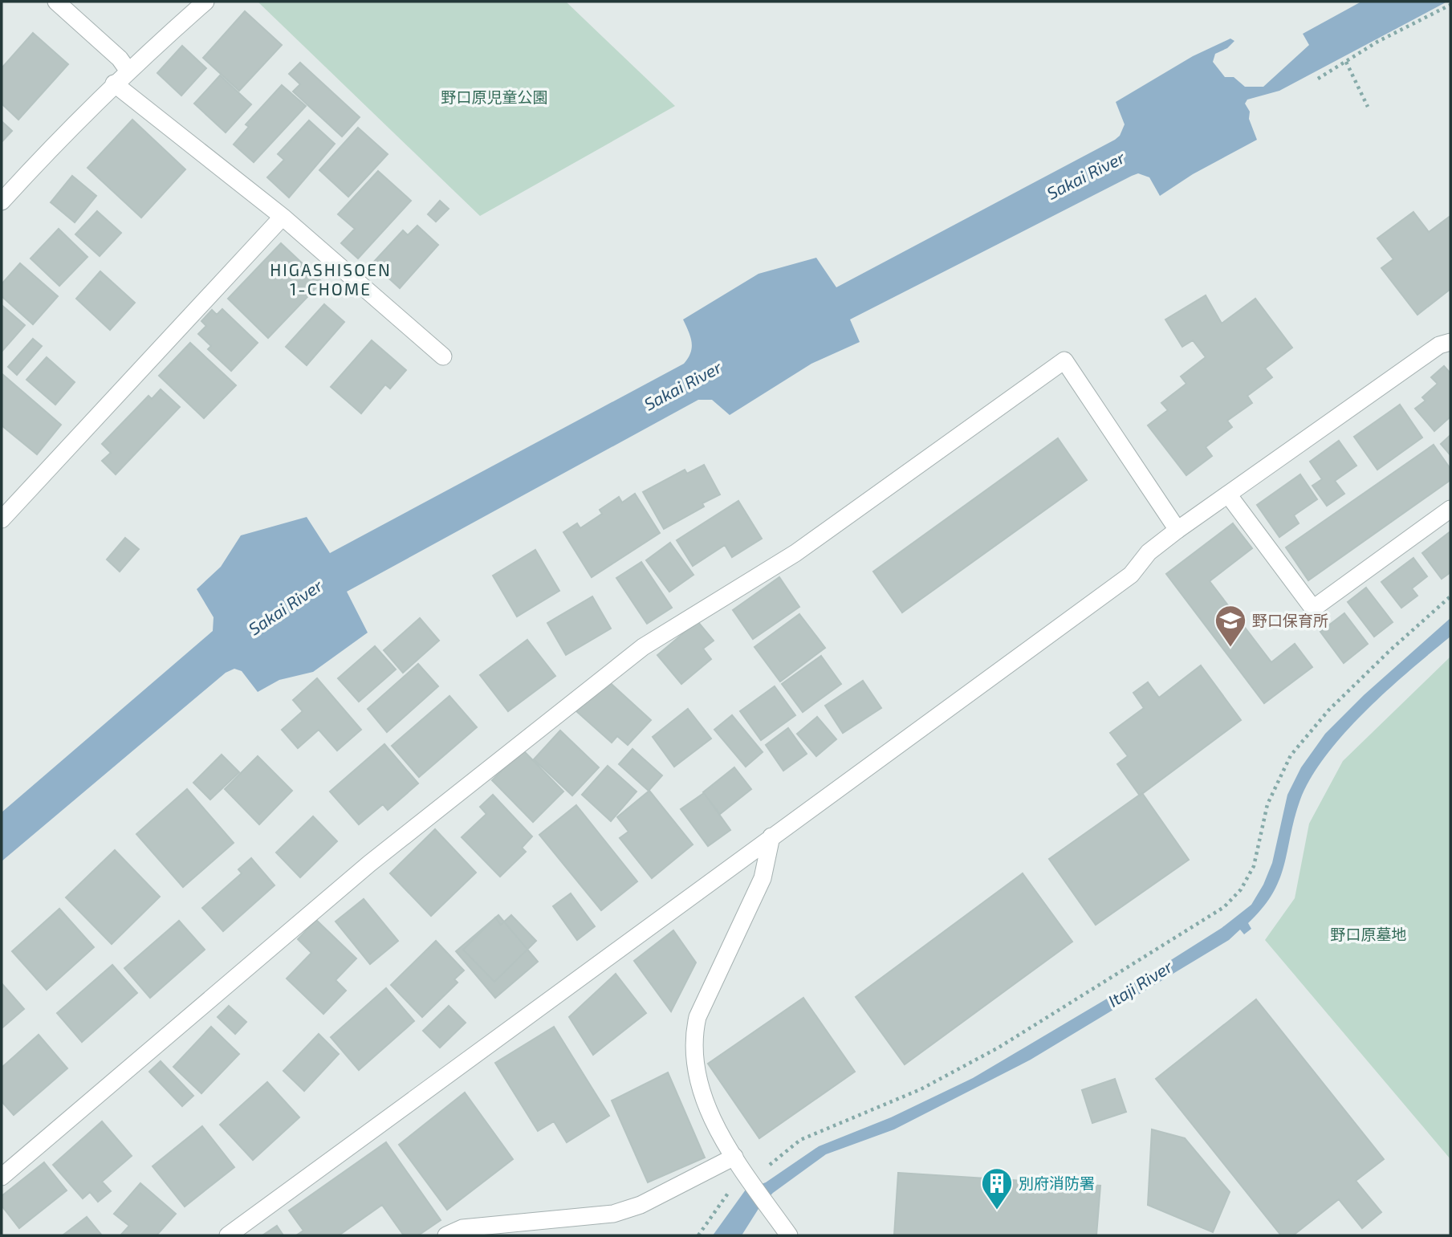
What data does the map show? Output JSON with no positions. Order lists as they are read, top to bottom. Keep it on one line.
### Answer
{"districts":["HIGASHISOEN 1-CHOME"],"water":["Sakai River","Itaji River"],"parks":["野口原児童公園","野口原墓地"],"places":{"school or university":["野口保育所"],"building":["別府消防署"]}}
